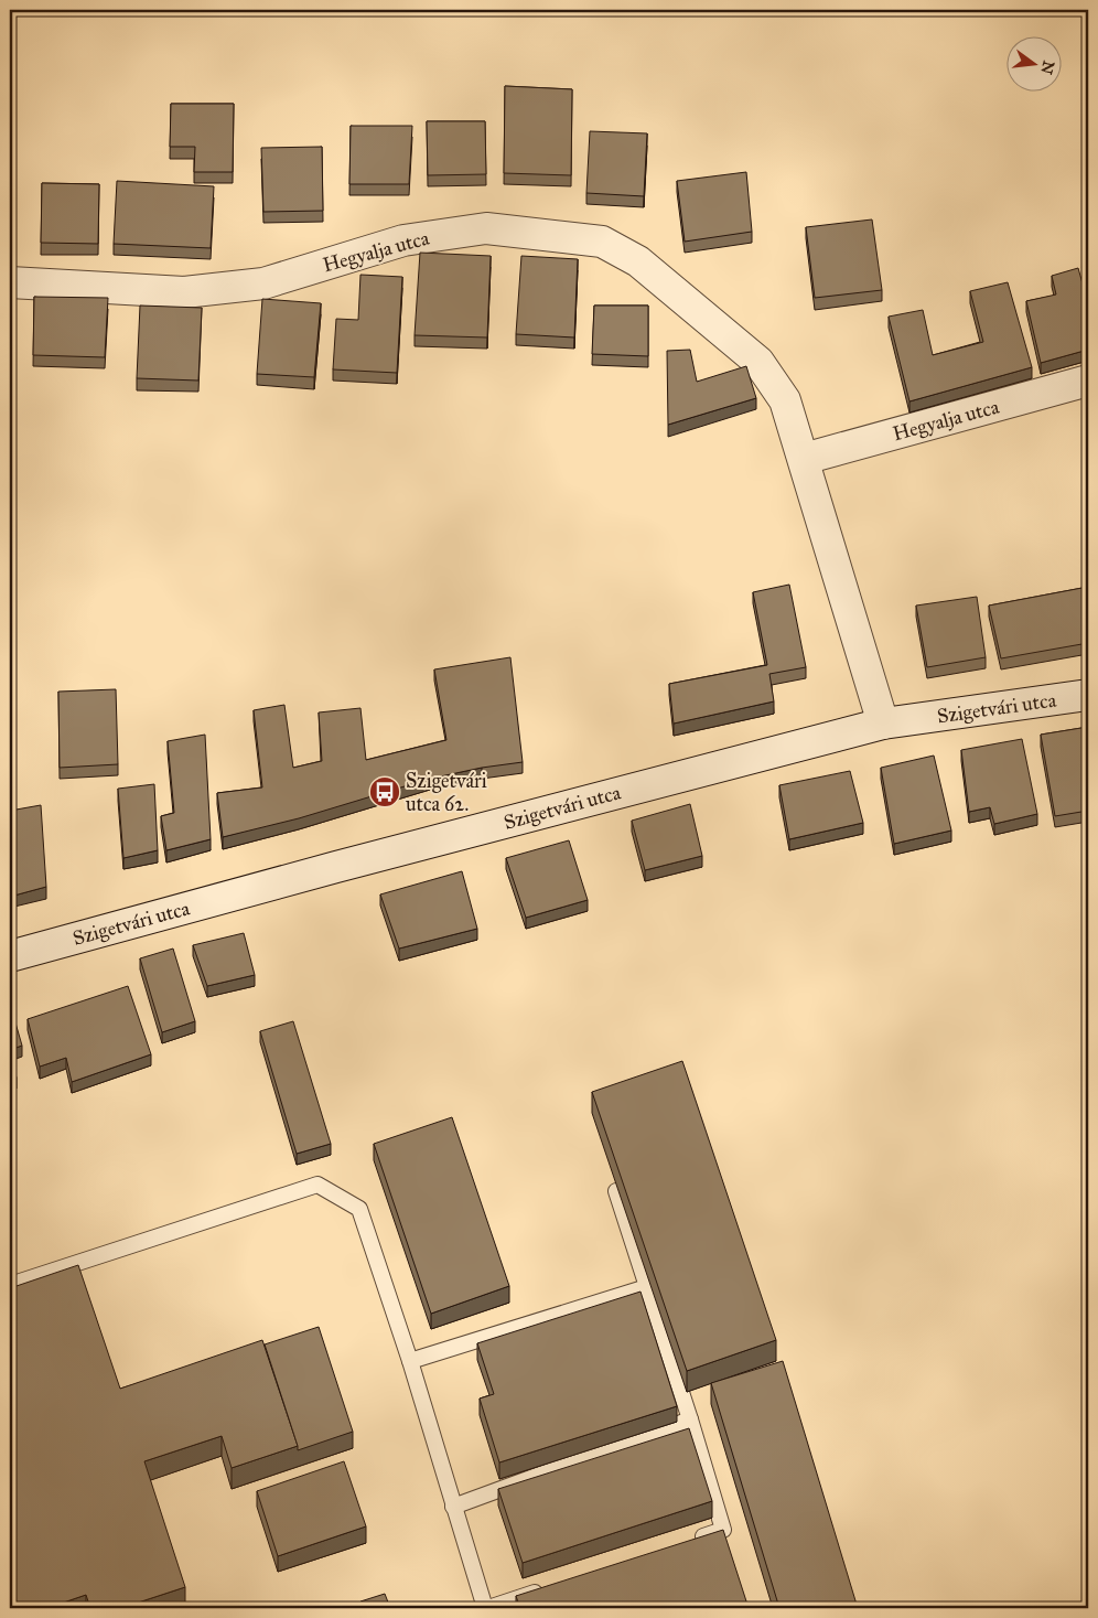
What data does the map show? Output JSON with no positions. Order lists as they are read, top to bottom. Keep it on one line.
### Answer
{"streets":{"street":["Hegyalja utca","Szigetvári utca"]},"crossings":[["Hegyalja utca","Szigetvári utca"]],"places":{"bus stop":["Szigetvári utca 62."]},"north":"right"}
